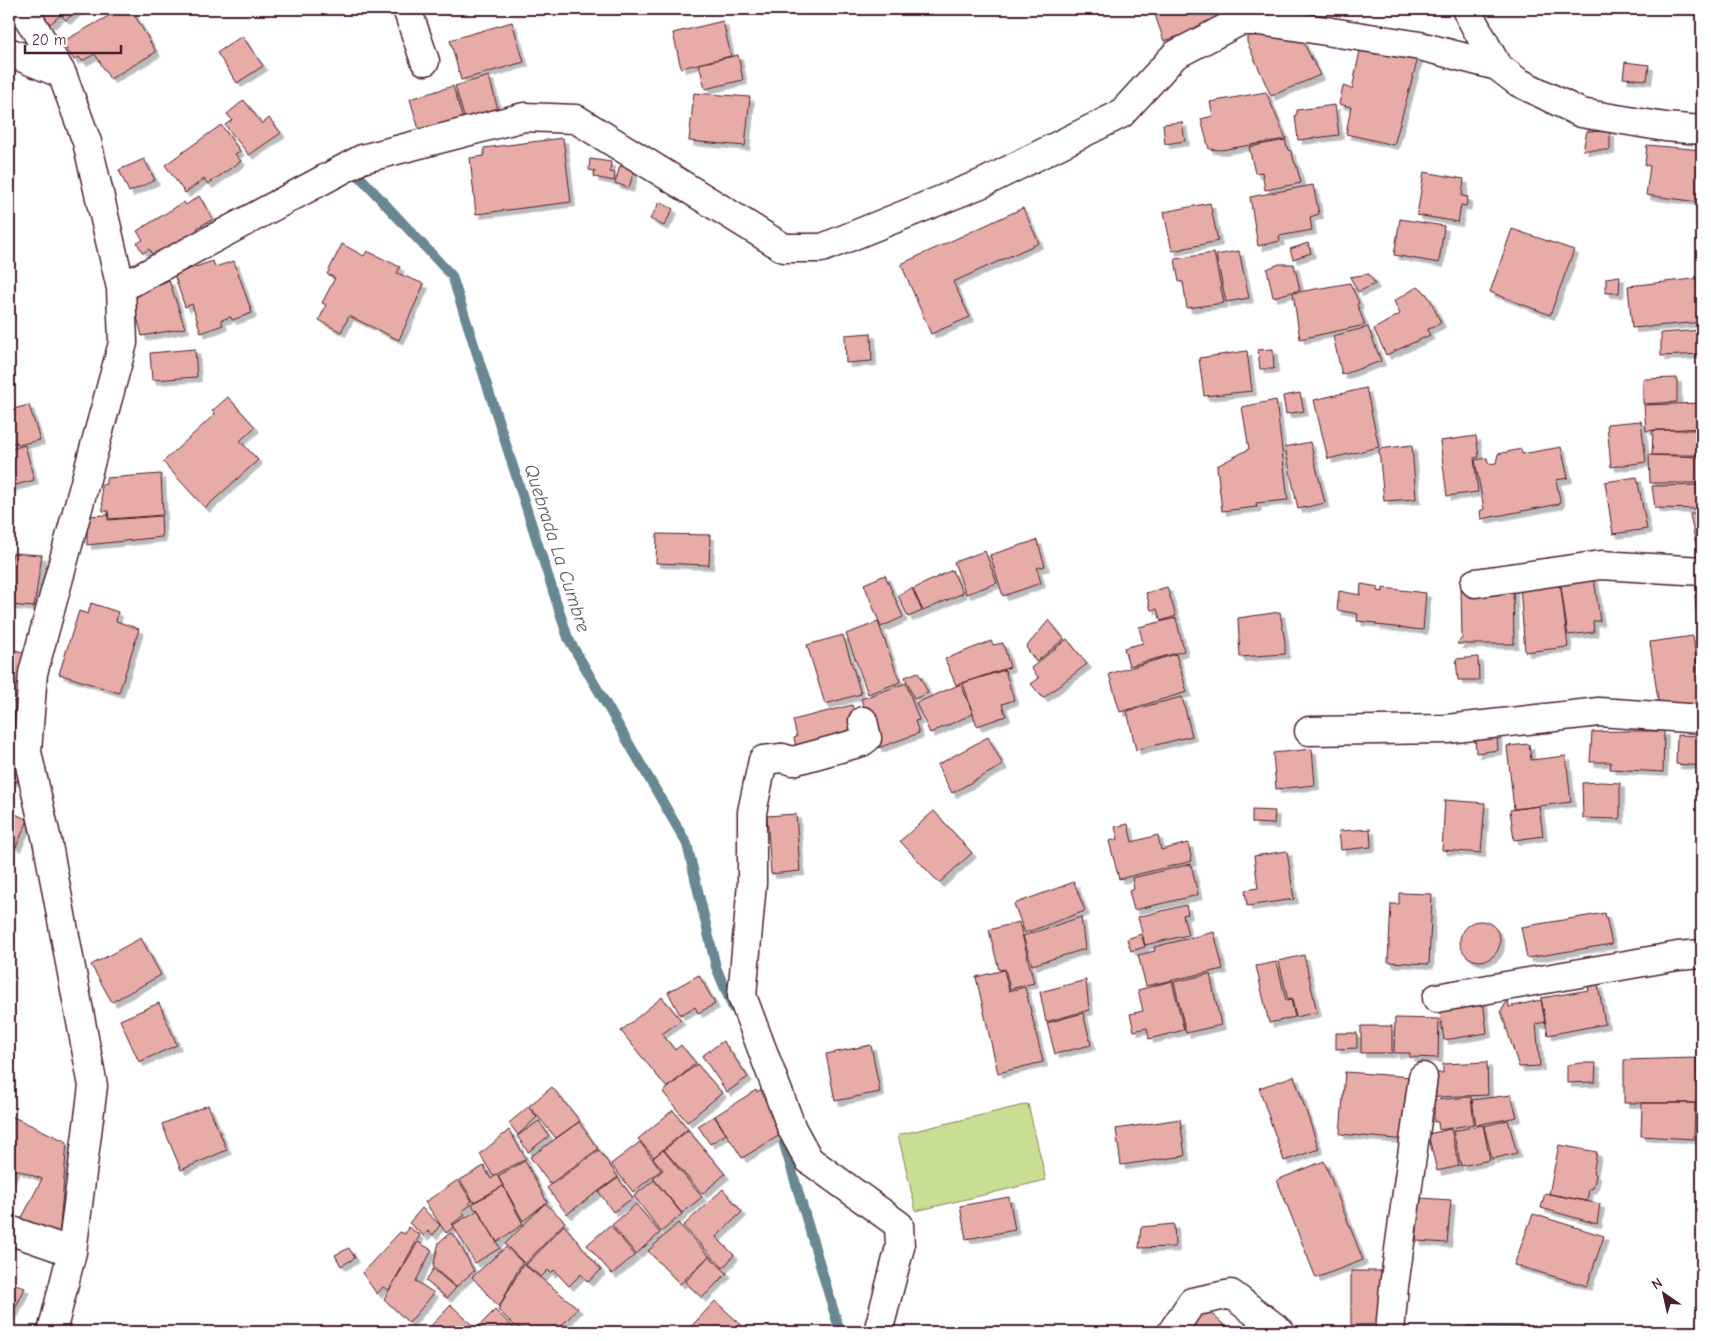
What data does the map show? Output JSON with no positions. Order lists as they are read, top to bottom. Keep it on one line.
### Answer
{"water":["Quebrada La Cumbre"],"scale_bar":"20 m","north":"top left"}
